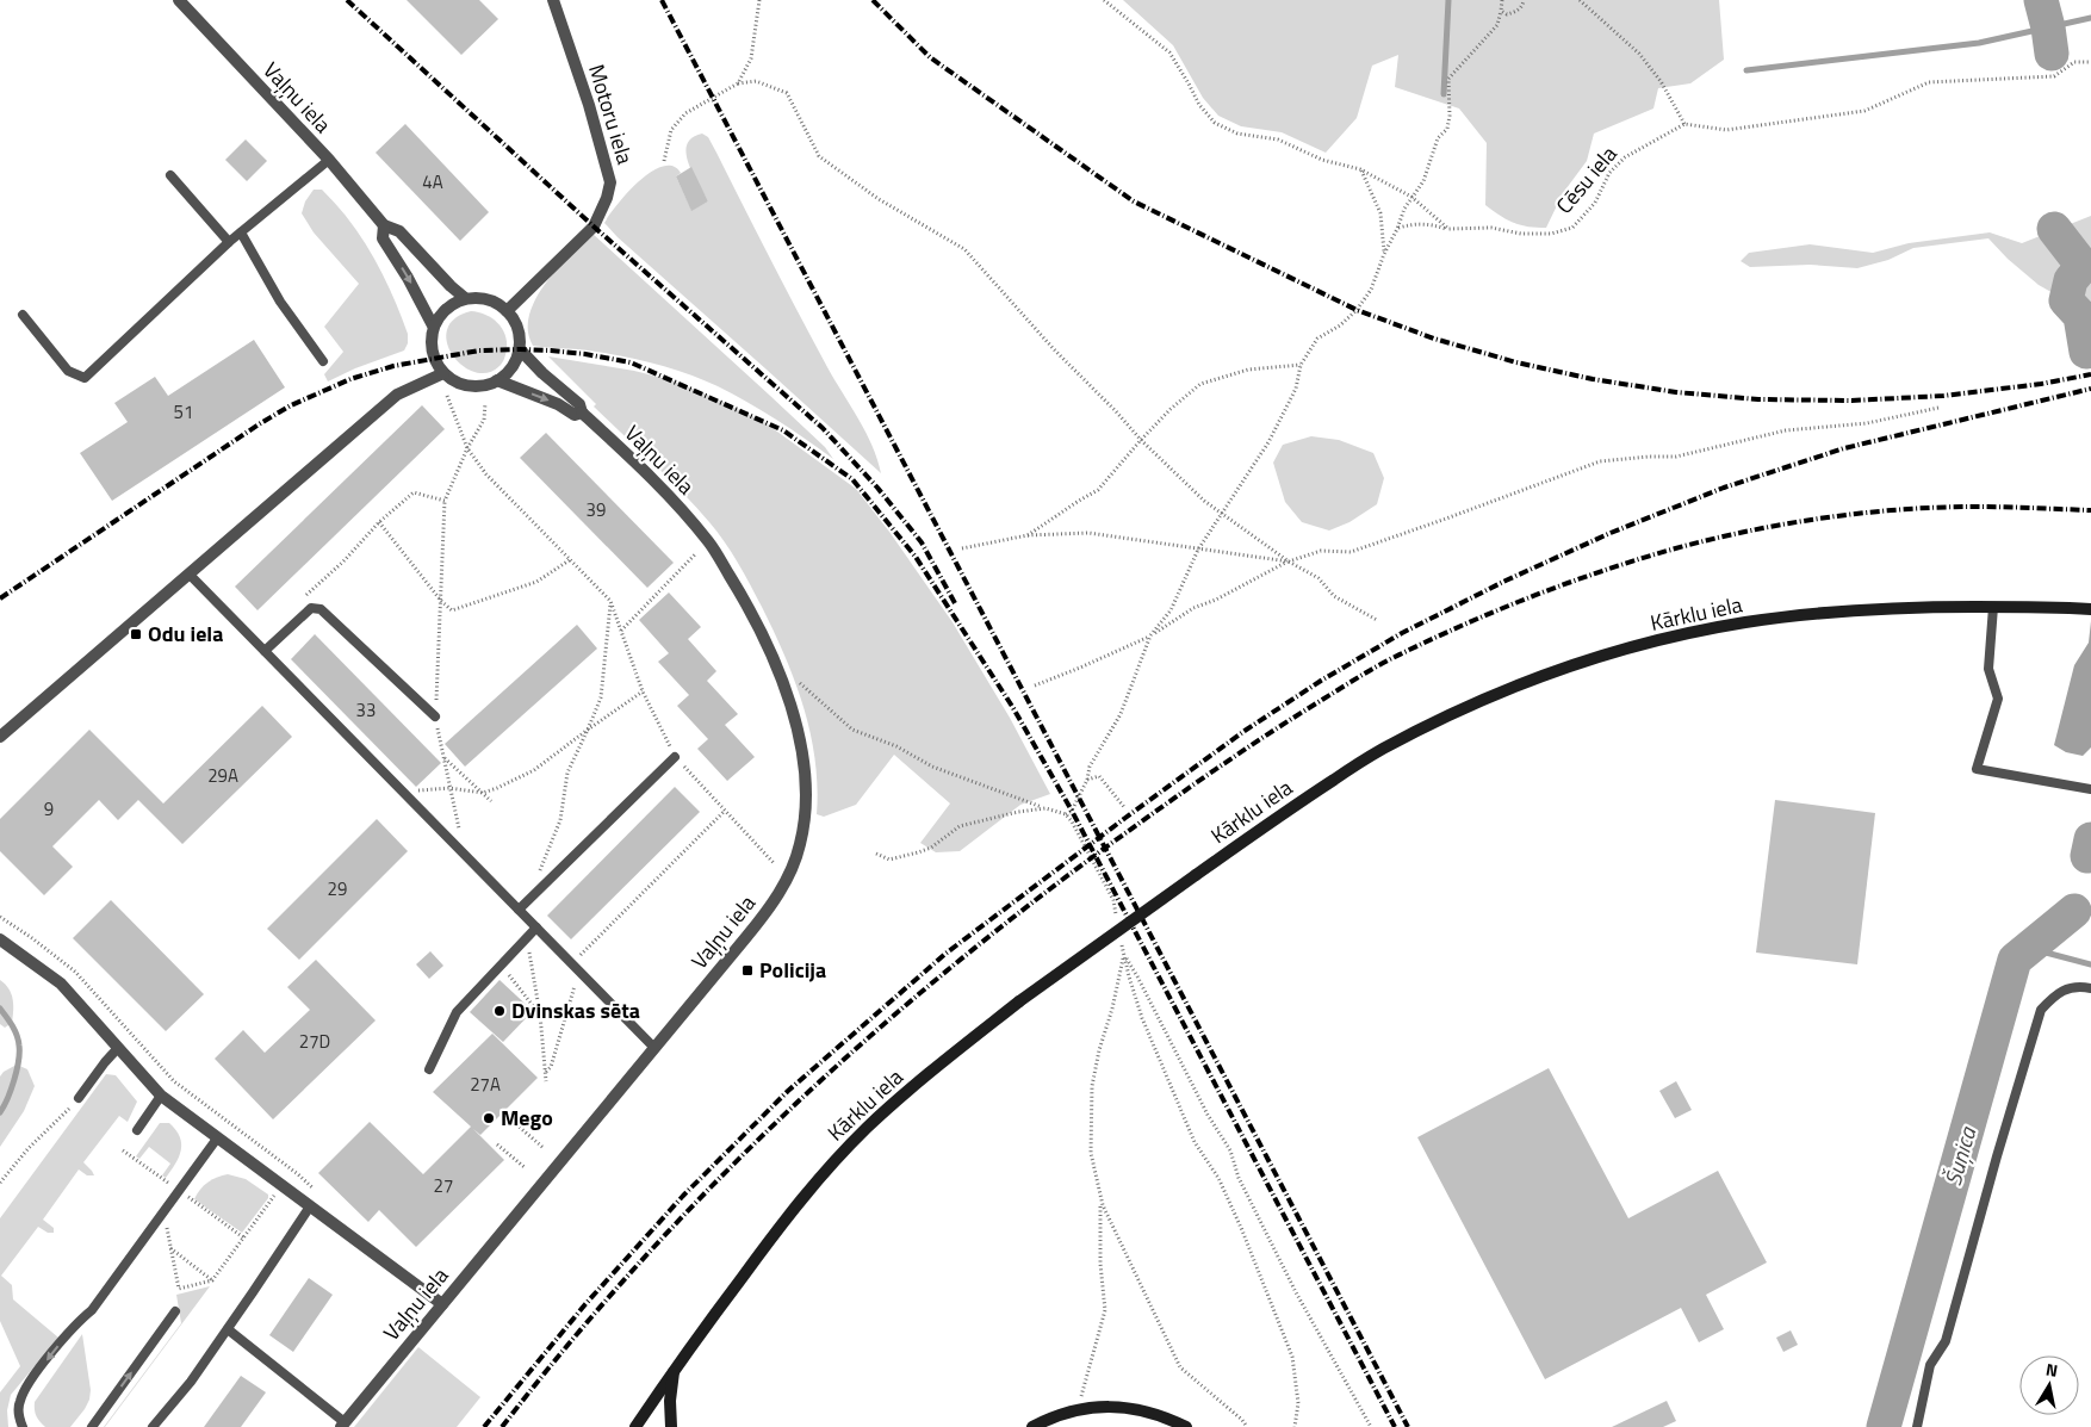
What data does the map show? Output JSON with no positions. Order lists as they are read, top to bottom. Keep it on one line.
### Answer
{"streets":{"street":["Vaļņu iela","Motoru iela","Kārklu iela"],"path":["Cēsu iela"]},"crossings":[["Vaļņu iela","Motoru iela"]],"water":["Šuņica"],"places":{"transit":["Odu iela","Policija"],"other":["Dvinskas sēta","Mego"]},"house_numbers":["4A","51","39","33","29A","9","29","27D","27A","27"],"north":"top"}
